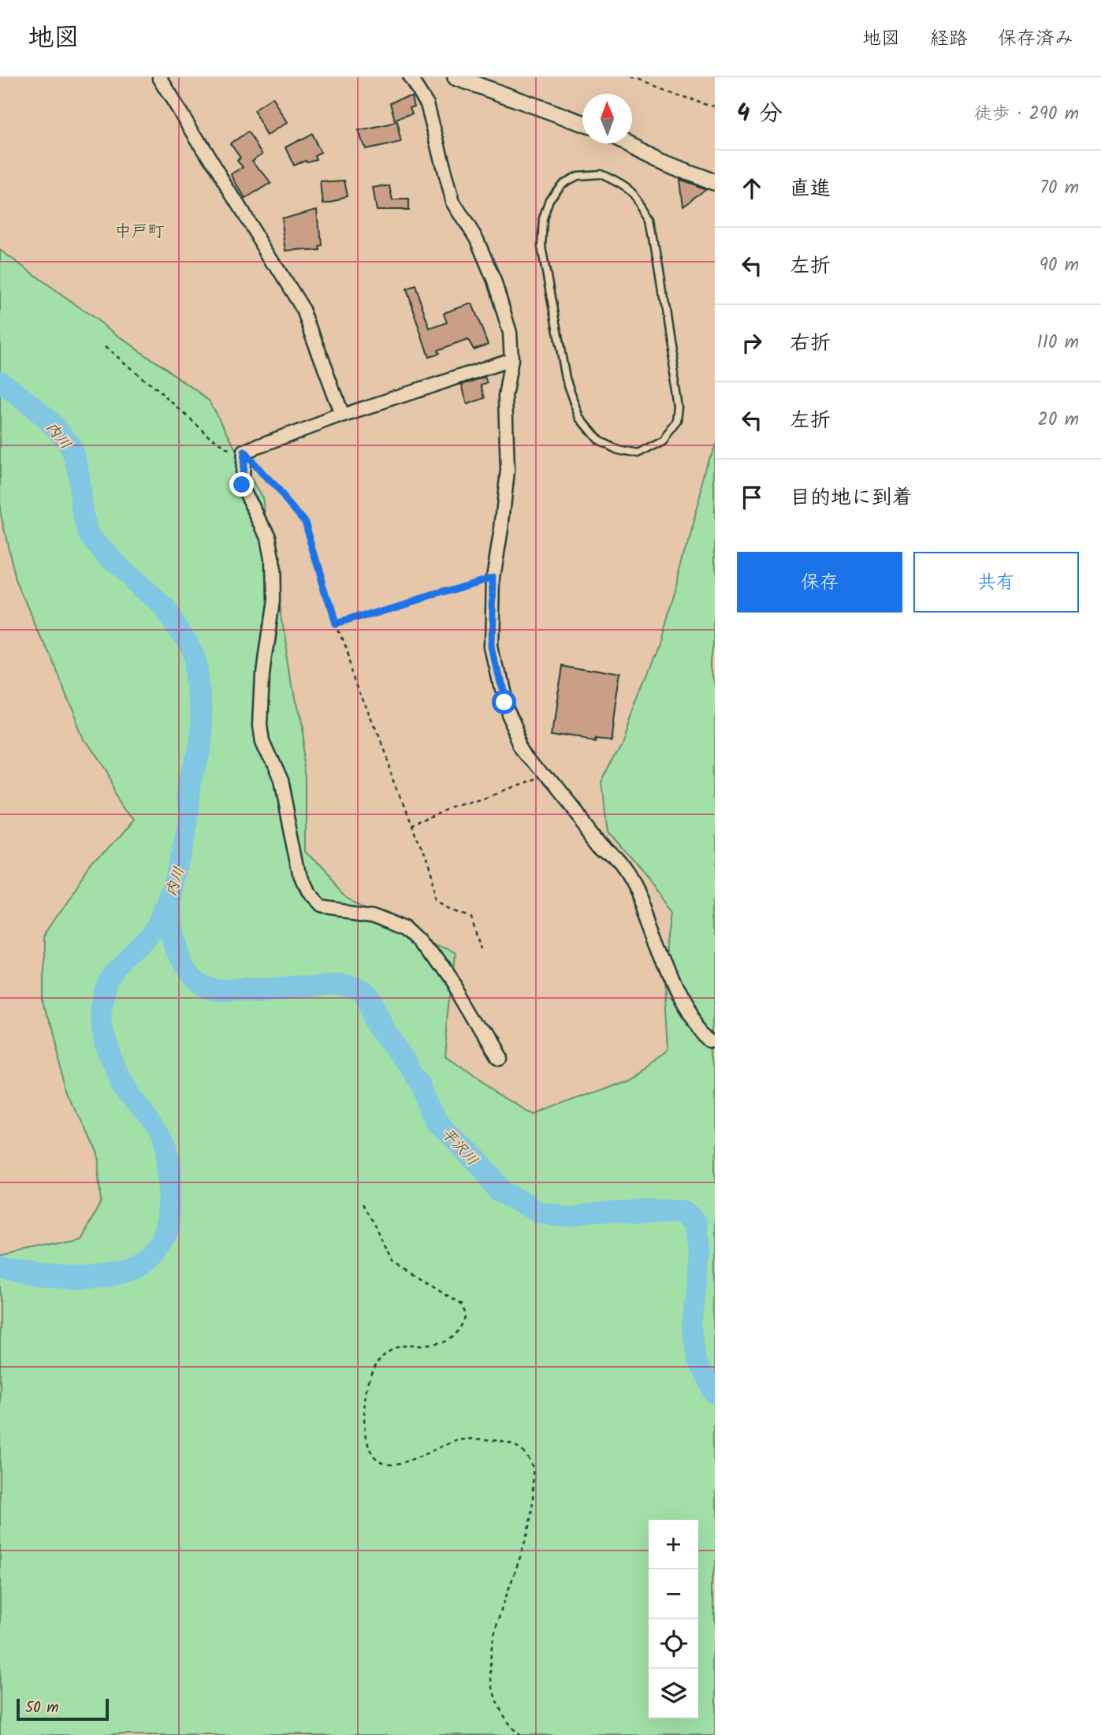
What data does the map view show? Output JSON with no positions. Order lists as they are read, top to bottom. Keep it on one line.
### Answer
{"districts":["中戸町"],"water":["内川","平沢川"],"scale_bar":"50 m","north":"top","page":{"header":"地図","nav":["地図","経路","保存済み"],"heading":["4 分","徒歩 · 290 m"],"list":[["直進","70 m"],["左折","90 m"],["右折","110 m"],["左折","20 m"],"目的地に到着"],"buttons":["保存","共有"],"map_buttons":["+","−"],"scale":"50 m"}}
